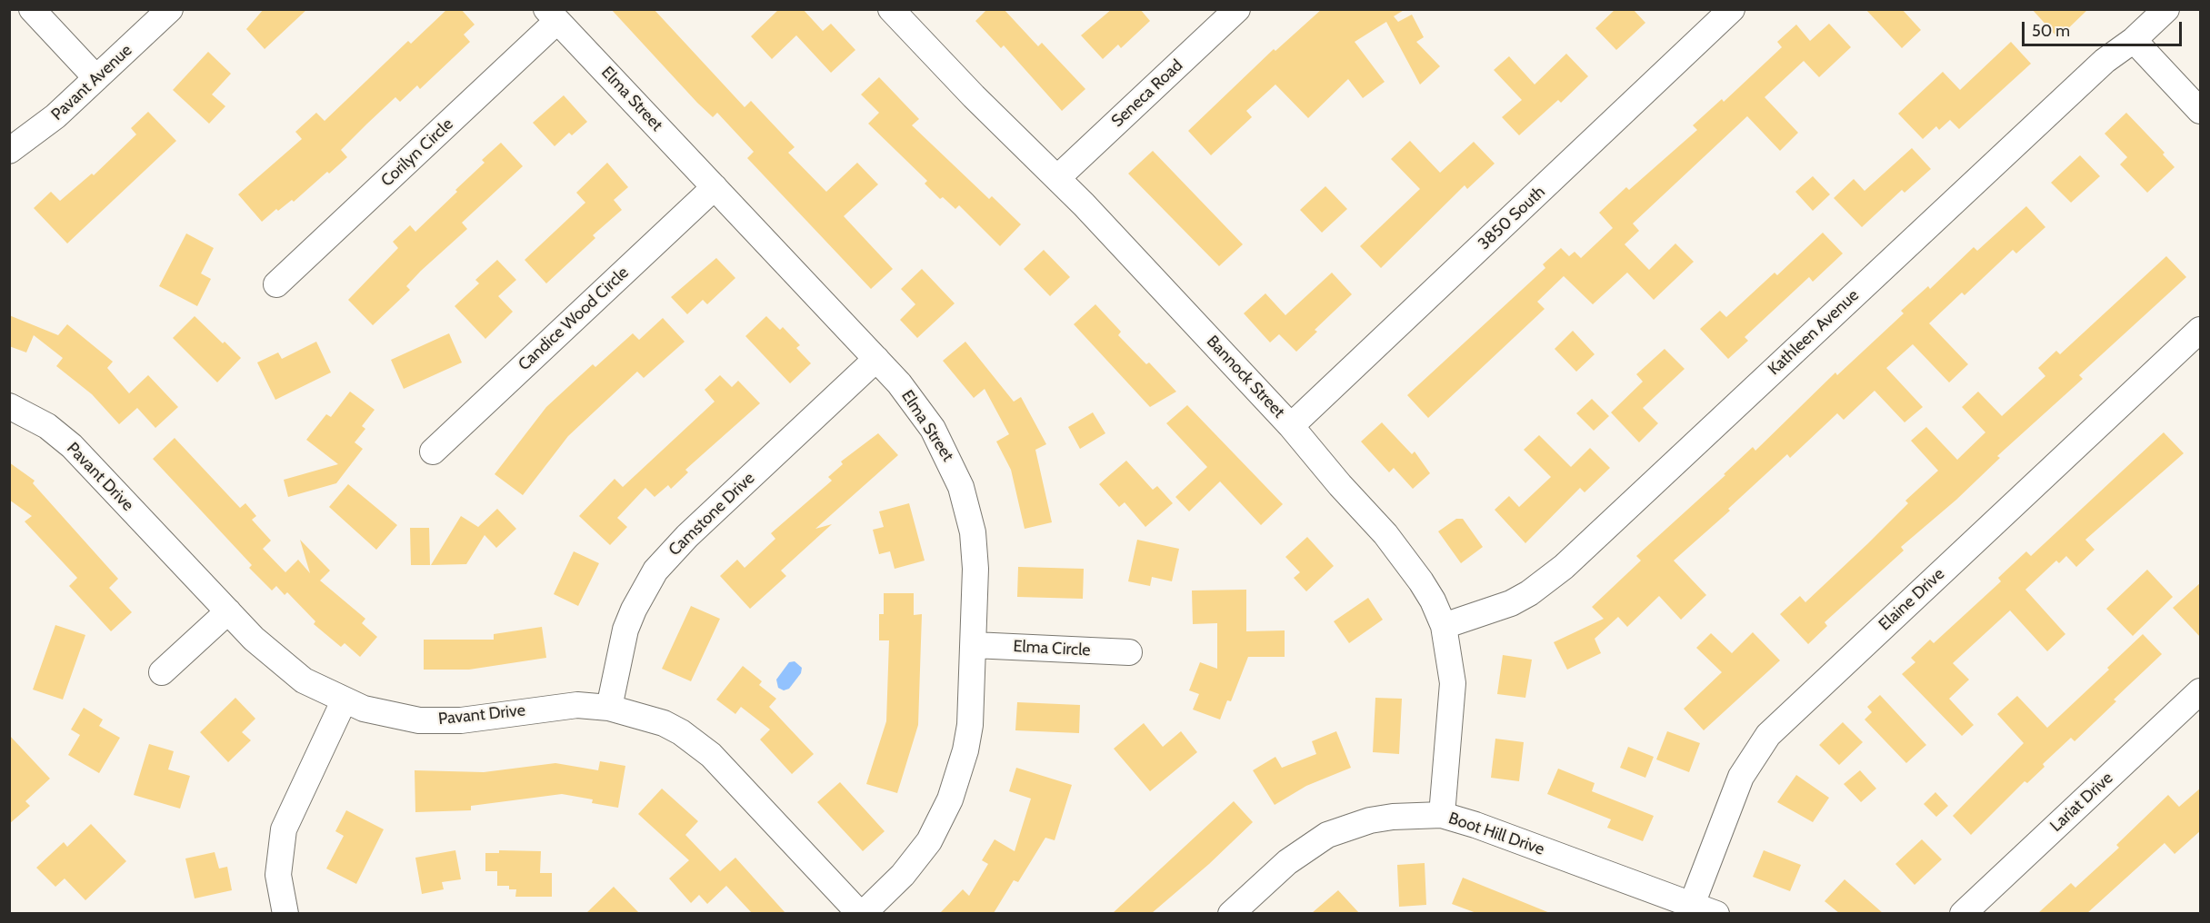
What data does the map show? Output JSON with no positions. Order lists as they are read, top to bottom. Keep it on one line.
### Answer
{"streets":{"street":["Pavant Avenue","Seneca Road","Elma Street","Corilyn Circle","3850 South","Candice Wood Circle","Kathleen Avenue","Bannock Street","Pavant Drive","Camstone Drive","Elaine Drive","Elma Circle","Lariat Drive","Boot Hill Drive"]},"crossings":[["Seneca Road","Bannock Street"],["Elma Street","Corilyn Circle"],["Elma Street","Candice Wood Circle"],["Elma Street","Pavant Drive"],["Elma Street","Camstone Drive"],["Elma Street","Elma Circle"],["3850 South","Bannock Street"],["Kathleen Avenue","Bannock Street"],["Bannock Street","Boot Hill Drive"],["Pavant Drive","Camstone Drive"],["Elaine Drive","Boot Hill Drive"]],"scale_bar":"50 m"}
